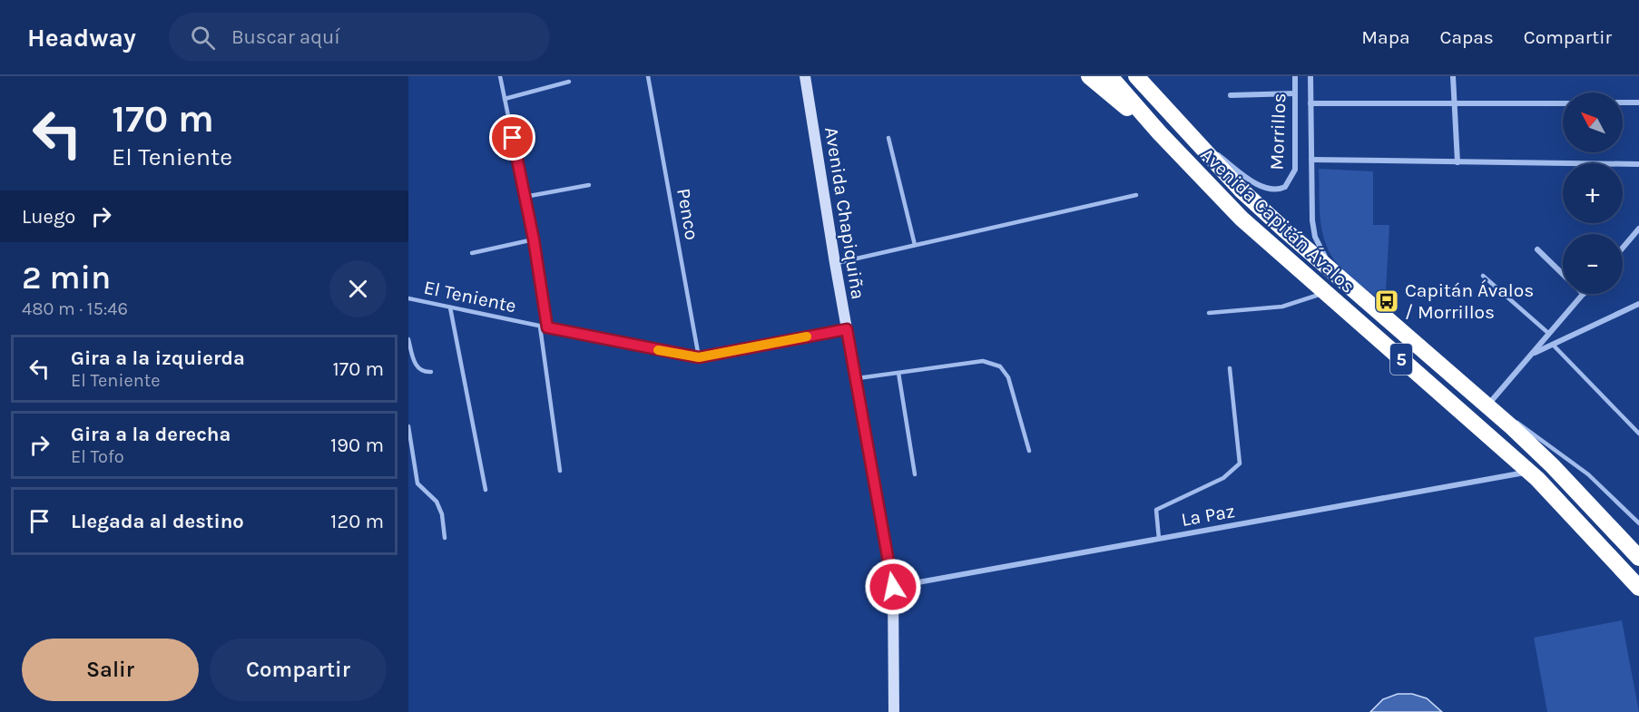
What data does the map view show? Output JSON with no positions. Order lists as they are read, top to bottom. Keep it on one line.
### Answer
{"streets":{"highway":["Avenida Capitán Ávalos","5"],"street":["Morrillos","Avenida Chapiquiña","La Paz"],"lane":["Penco","El Teniente"]},"crossings":[["Morrillos","Avenida Capitán Ávalos"],["Avenida Chapiquiña","El Teniente"],["Avenida Chapiquiña","La Paz"],["Penco","El Teniente"],["Avenida Capitán Ávalos","La Paz"]],"places":{"bus stop":["Capitán Ávalos / Morrillos"]},"north":"top left","page":{"header":"Headway","search":"Buscar aquí","nav":["Mapa","Capas","Compartir"],"turn":["170 m","El Teniente"],"map_buttons":["+","−"],"then":"Luego","heading":["2 min","480 m · 15:46"],"list":[{"name":"Gira a la izquierda","note":"El Teniente","value":"170 m"},{"name":"Gira a la derecha","note":"El Tofo","value":"190 m"},{"name":"Llegada al destino","value":"120 m"}],"buttons":["Salir","Compartir"]}}
